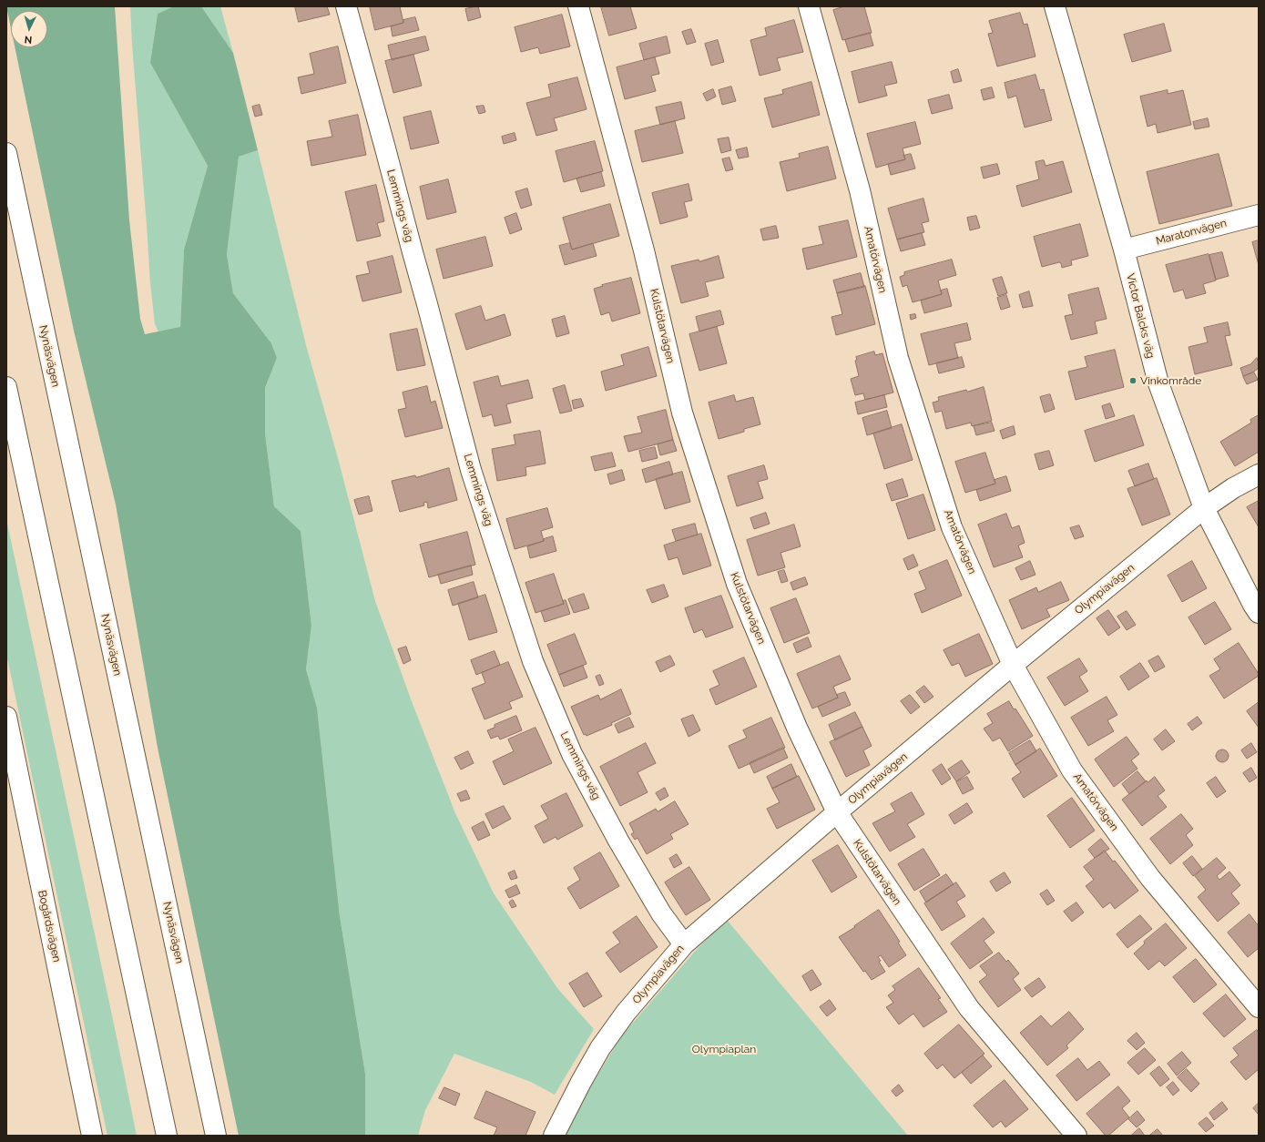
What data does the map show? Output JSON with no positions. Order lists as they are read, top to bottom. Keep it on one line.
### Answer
{"streets":{"main road":["Lemmings väg","Maratonvägen","Amatörvägen","Victor Balcks väg","Kulstötarvägen","Nynäsvägen","Olympiavägen","Bogårdsvägen"]},"crossings":[["Lemmings väg","Olympiavägen"],["Maratonvägen","Victor Balcks väg"],["Amatörvägen","Olympiavägen"],["Victor Balcks väg","Olympiavägen"],["Kulstötarvägen","Olympiavägen"]],"parks":["Olympiaplan"],"places":["Vinkområde"],"north":"bottom"}
